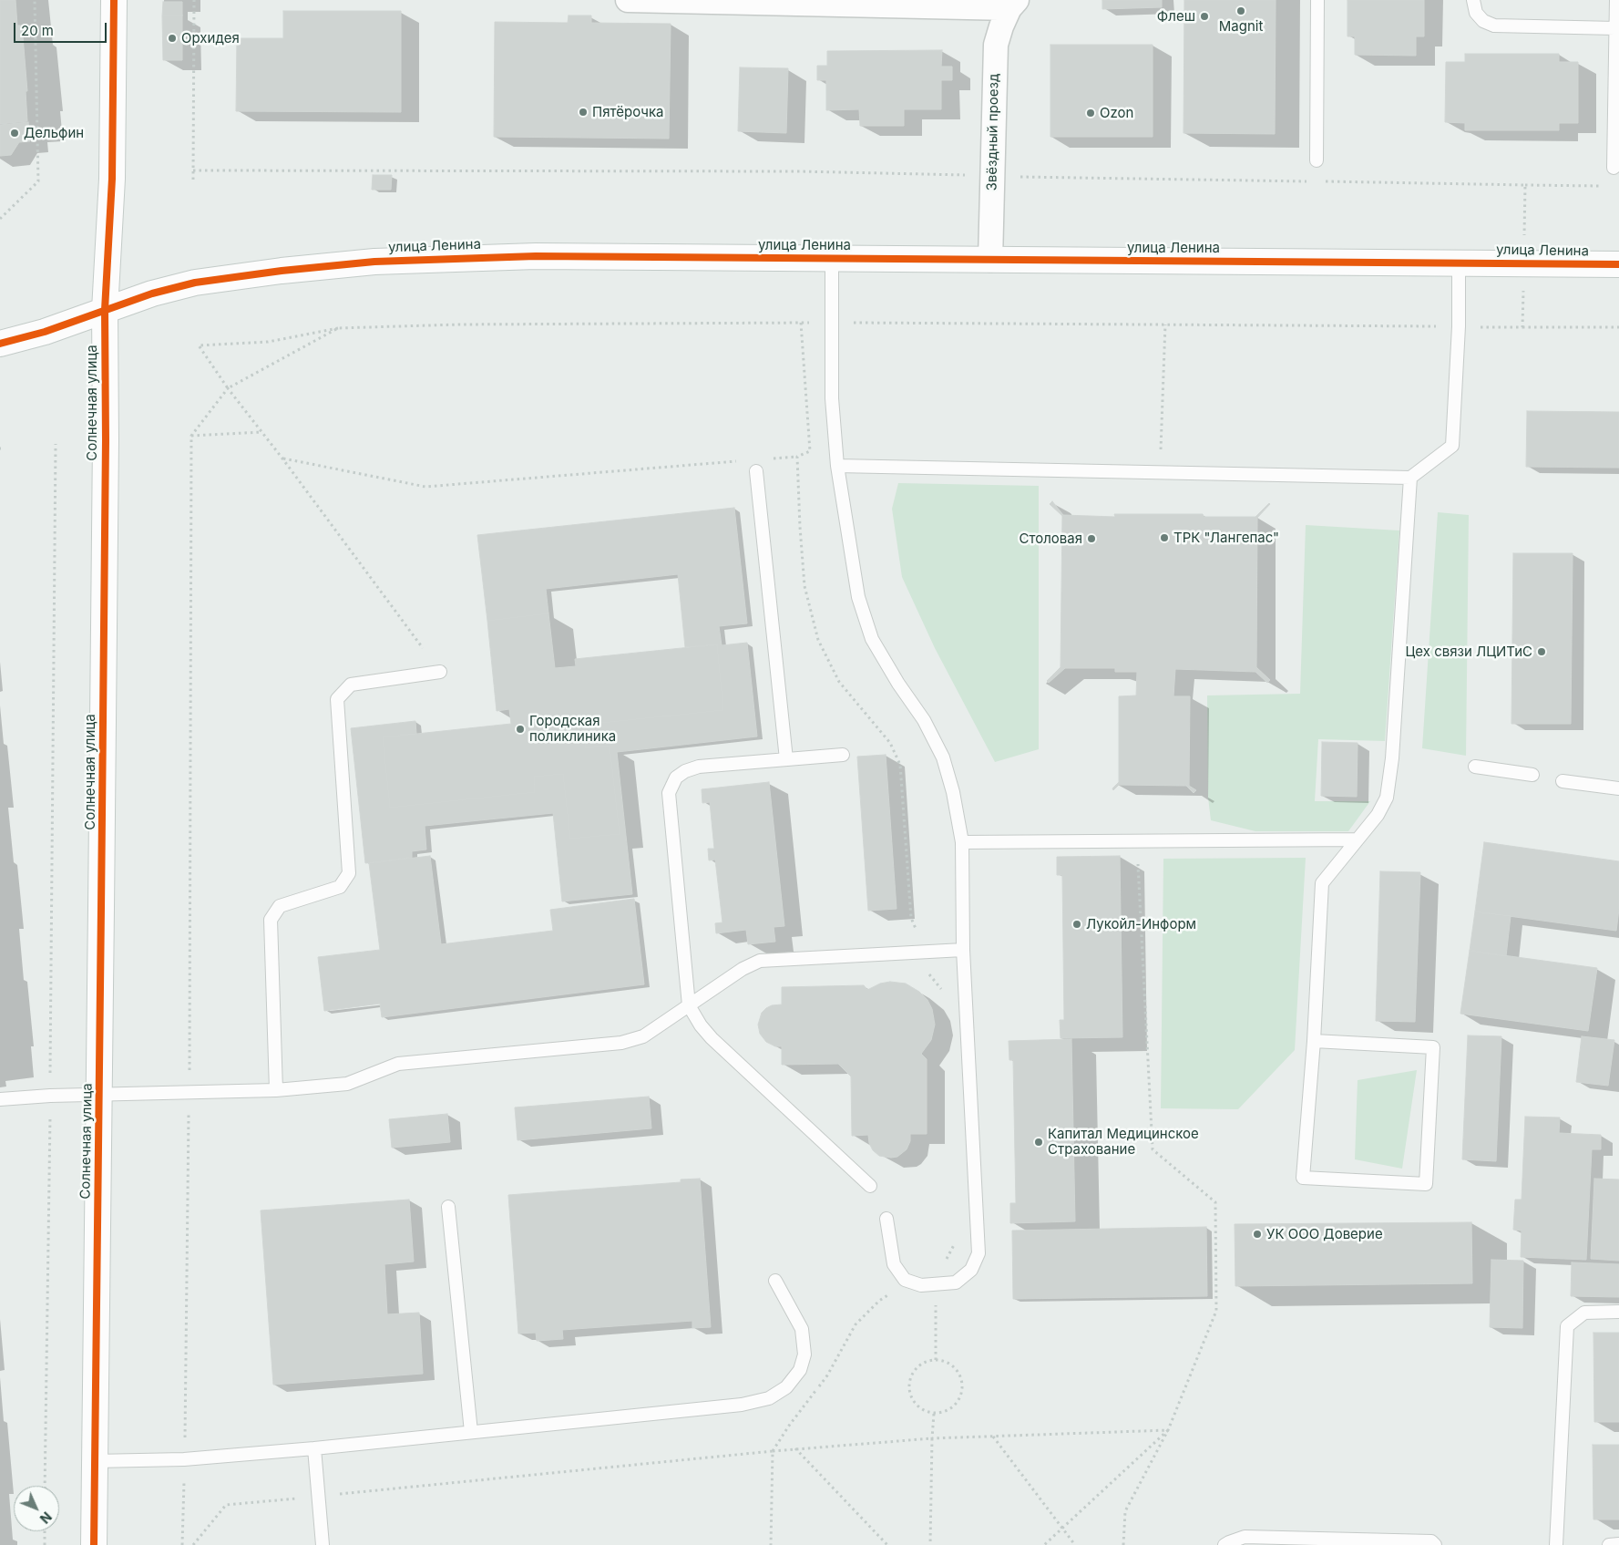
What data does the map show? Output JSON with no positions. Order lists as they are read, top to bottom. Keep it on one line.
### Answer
{"streets":{"street":["Звёздный проезд","улица Ленина","Солнечная улица"]},"crossings":[["Звёздный проезд","улица Ленина"],["улица Ленина","Солнечная улица"]],"places":["Magnit","Флеш","Орхидея","Пятёрочка","Ozon","Дельфин","ТРК \"Лангепас\"","Столовая","Цех связи ЛЦИТиС","Городская поликлиника","Лукойл-Информ","Капитал Медицинское Страхование","УК ООО Доверие"],"scale_bar":"20 m","north":"bottom right"}
